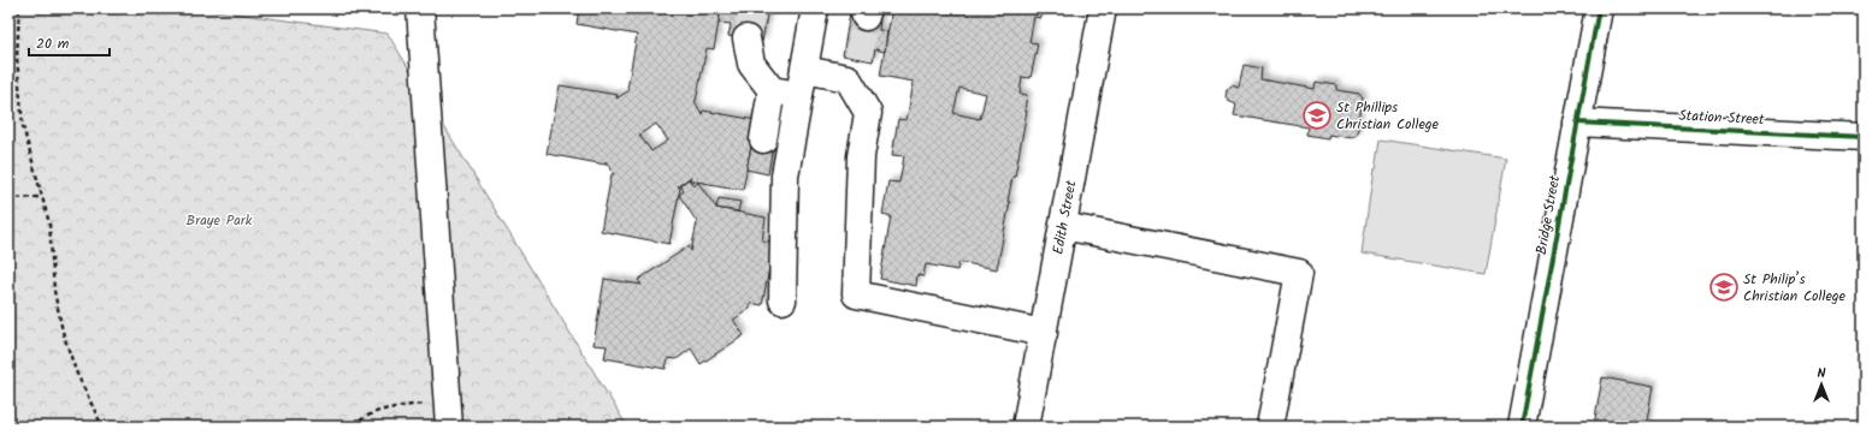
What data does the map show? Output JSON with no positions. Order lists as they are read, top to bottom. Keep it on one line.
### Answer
{"streets":{"street":["Station Street","Bridge Street","Edith Street"]},"crossings":[["Station Street","Bridge Street"]],"parks":["Braye Park"],"places":{"school or university":["St Phillips Christian College","St Philip’s Christian College"]},"scale_bar":"20 m","north":"top"}
